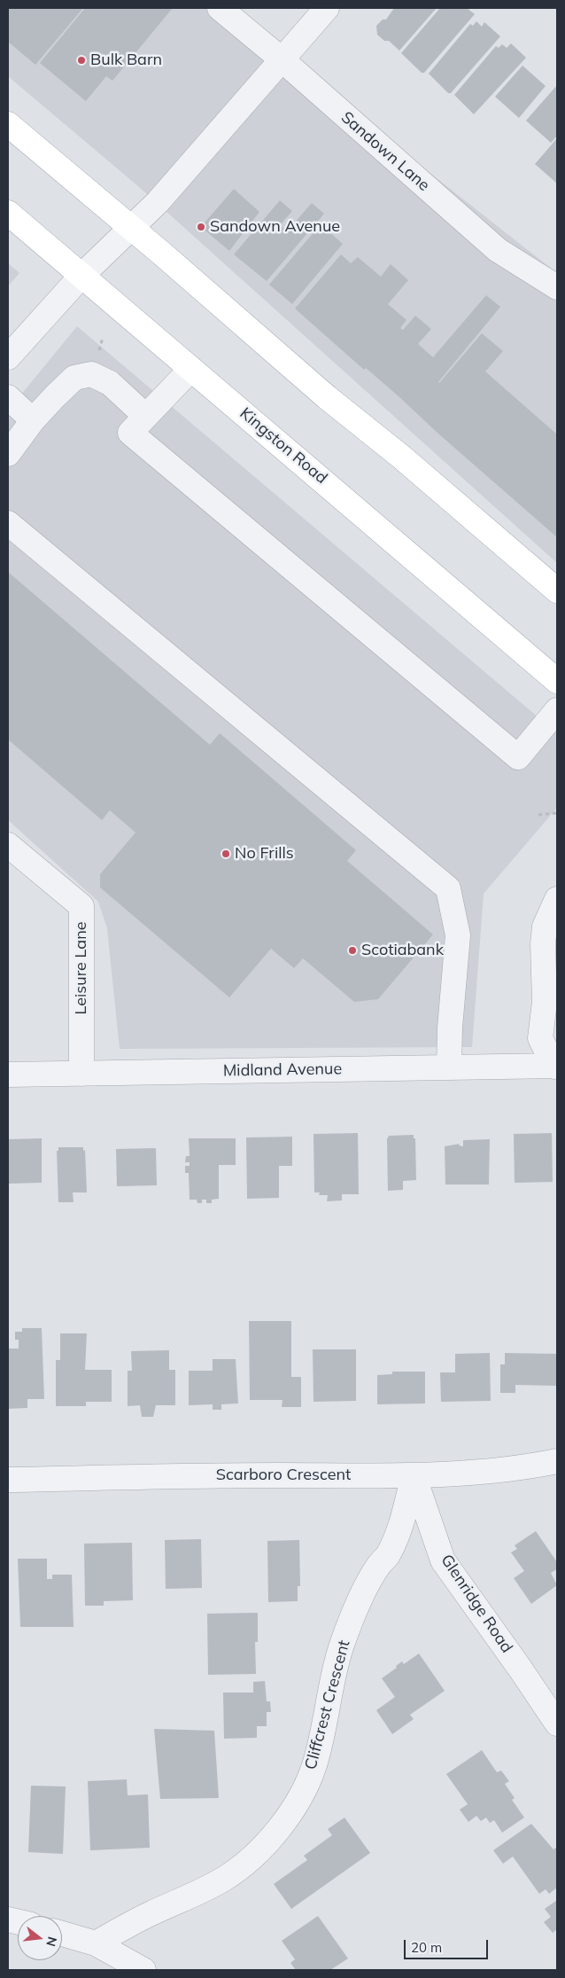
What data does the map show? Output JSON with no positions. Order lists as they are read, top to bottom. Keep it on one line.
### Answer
{"streets":{"main road":["Kingston Road"],"street":["Sandown Lane","Leisure Lane","Midland Avenue","Scarboro Crescent","Glenridge Road","Cliffcrest Crescent"]},"crossings":[["Leisure Lane","Midland Avenue"],["Scarboro Crescent","Glenridge Road"],["Scarboro Crescent","Cliffcrest Crescent"],["Glenridge Road","Cliffcrest Crescent"]],"places":["Bulk Barn","Sandown Avenue","No Frills","Scotiabank"],"scale_bar":"20 m","north":"right"}
